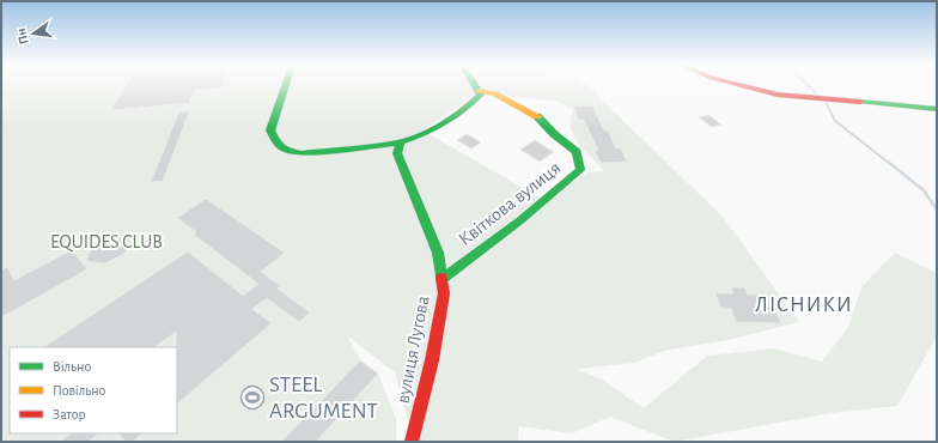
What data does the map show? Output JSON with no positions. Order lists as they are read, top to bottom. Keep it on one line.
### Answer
{"streets":{"street":["Квіткова вулиця","вулиця Лугова"]},"crossings":[["Квіткова вулиця","вулиця Лугова"]],"districts":["ЛІСНИКИ"],"parks":["EQUIDES CLUB"],"places":{"sports":["STEEL ARGUMENT"]},"legend":["Вільно","Повільно","Затор"],"north":"left"}
